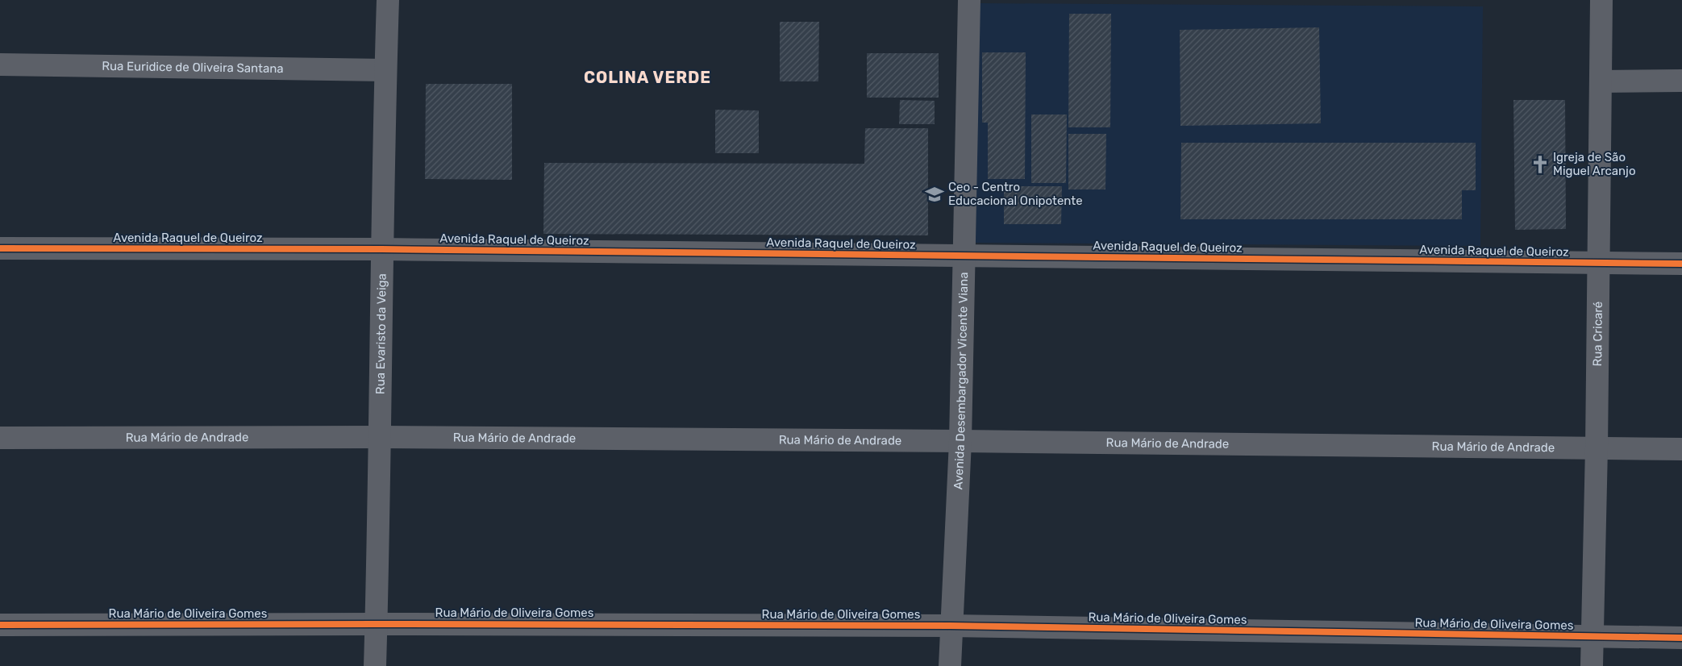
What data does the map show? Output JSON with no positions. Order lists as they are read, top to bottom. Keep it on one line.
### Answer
{"streets":{"street":["Rua Euridice de Oliveira Santana","Avenida Raquel de Queiroz","Rua Evaristo da Veiga","Rua Cricaré","Avenida Desembargador Vicente Viana","Rua Mário de Andrade","Rua Mário de Oliveira Gomes"]},"crossings":[["Rua Euridice de Oliveira Santana","Rua Evaristo da Veiga"],["Avenida Raquel de Queiroz","Rua Evaristo da Veiga"],["Avenida Raquel de Queiroz","Rua Cricaré"],["Avenida Raquel de Queiroz","Avenida Desembargador Vicente Viana"],["Rua Evaristo da Veiga","Rua Mário de Andrade"],["Rua Evaristo da Veiga","Rua Mário de Oliveira Gomes"],["Rua Cricaré","Rua Mário de Andrade"],["Rua Cricaré","Rua Mário de Oliveira Gomes"],["Avenida Desembargador Vicente Viana","Rua Mário de Andrade"],["Avenida Desembargador Vicente Viana","Rua Mário de Oliveira Gomes"]],"districts":["COLINA VERDE"],"places":{"church":["Igreja de São Miguel Arcanjo"],"school or university":["Ceo - Centro Educacional Onipotente"]}}
